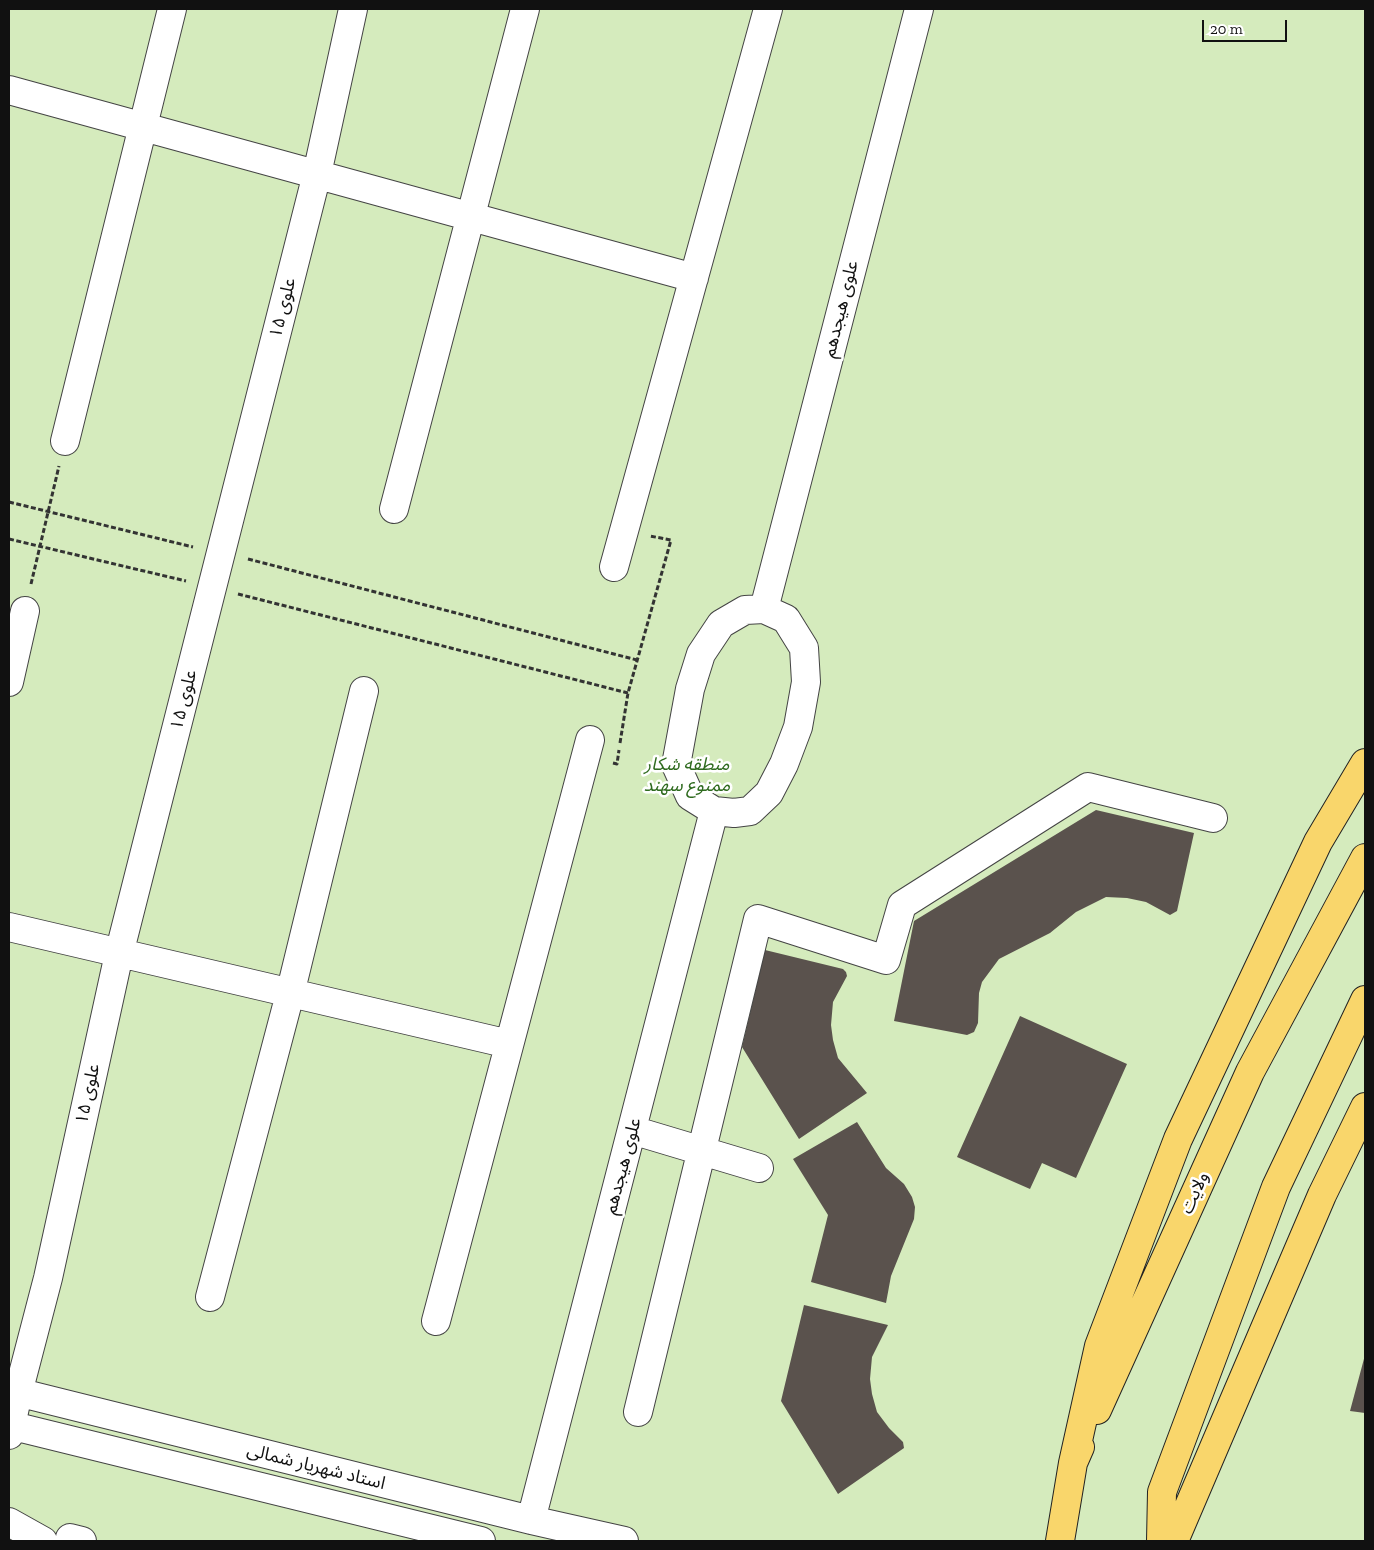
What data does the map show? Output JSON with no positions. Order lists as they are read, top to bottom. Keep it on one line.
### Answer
{"streets":{"main road":["ولایت"],"street":["علوی ۱۵","علوی هیجدهم","استاد شهریار شمالی"]},"crossings":[["علوی ۱۵","استاد شهریار شمالی"],["علوی هیجدهم","استاد شهریار شمالی"]],"parks":["منطقه شکار ممنوع سهند"],"scale_bar":"20 m"}
